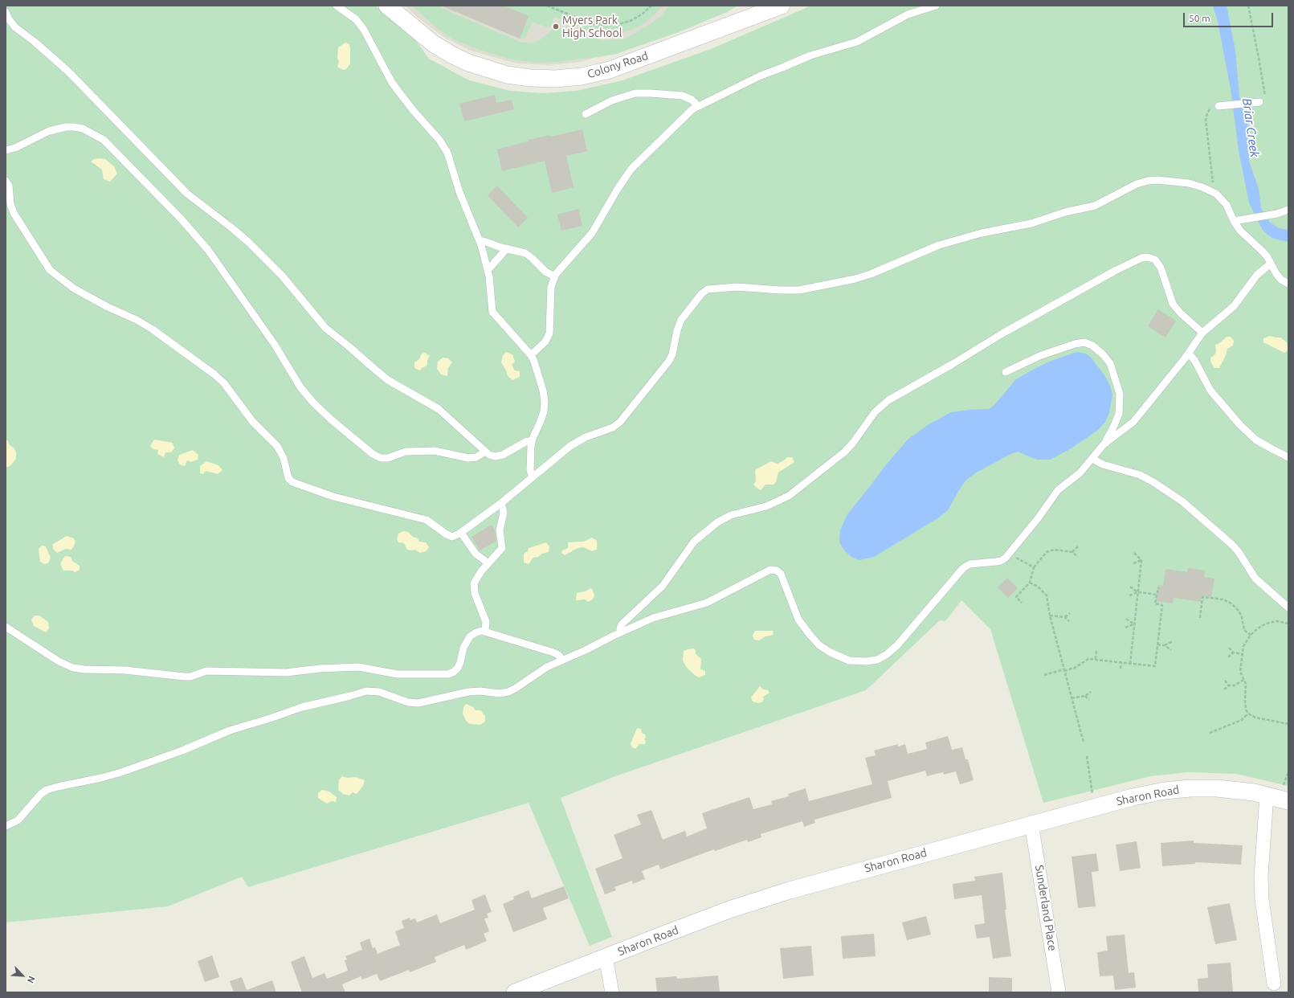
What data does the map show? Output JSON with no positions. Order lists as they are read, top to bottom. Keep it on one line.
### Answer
{"streets":{"street":["Colony Road","Sharon Road","Sunderland Place"]},"crossings":[["Sharon Road","Sunderland Place"]],"water":["Briar Creek"],"places":["Myers Park High School"],"scale_bar":"50 m","north":"bottom right"}
